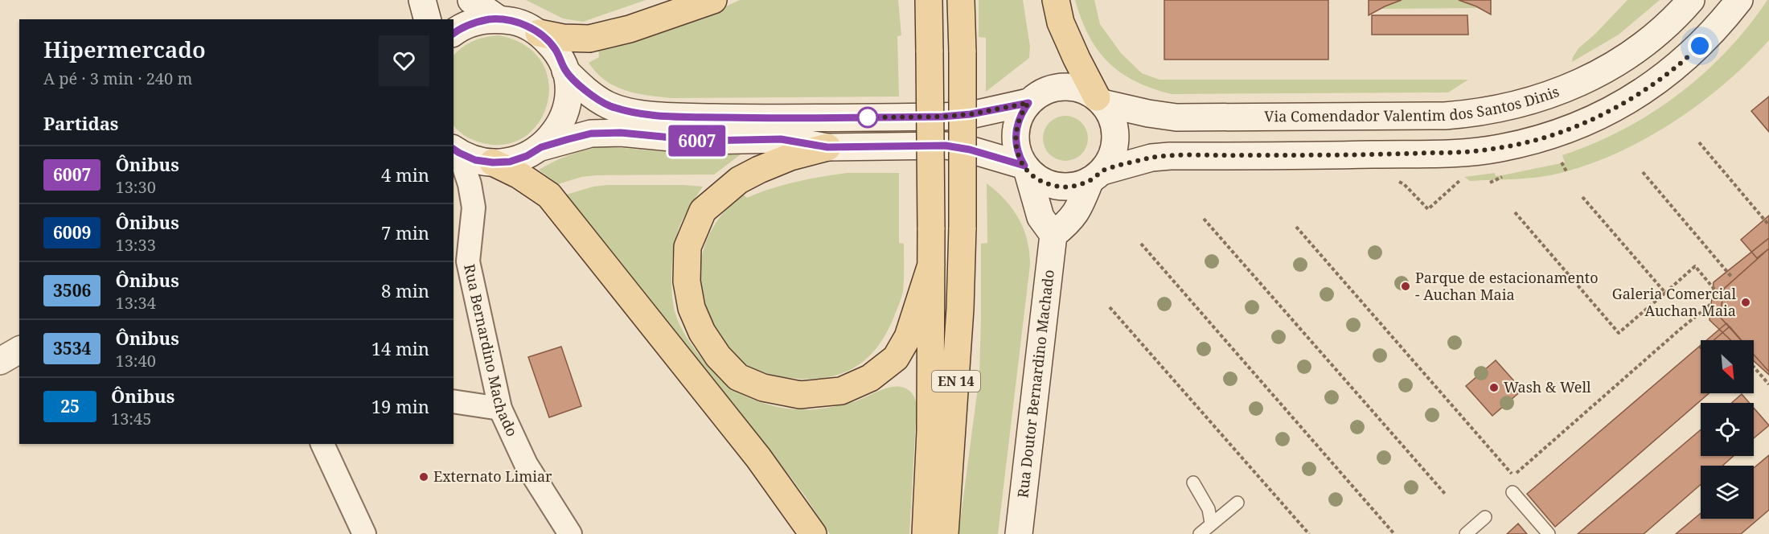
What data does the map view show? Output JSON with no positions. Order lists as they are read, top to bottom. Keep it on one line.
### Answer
{"streets":{"main road":["Via Comendador Valentim dos Santos Dinis","EN 14","Rua Doutor Bernardino Machado"],"street":["Rua Bernardino Machado"]},"places":["Parque de estacionamento - Auchan Maia","Galeria Comercial Auchan Maia","Wash & Well","Externato Limiar"],"lines":["bus line 6007"],"north":"bottom right","page":{"on_map":"6007","heading":[["Hipermercado","A pé · 3 min · 240 m"],"Partidas"],"list":[{"mark":"6007","name":"Ônibus","note":"13:30","value":"4 min"},{"mark":"6009","name":"Ônibus","note":"13:33","value":"7 min"},{"mark":"3506","name":"Ônibus","note":"13:34","value":"8 min"},{"mark":"3534","name":"Ônibus","note":"13:40","value":"14 min"},{"mark":"25","name":"Ônibus","note":"13:45","value":"19 min"}]}}
